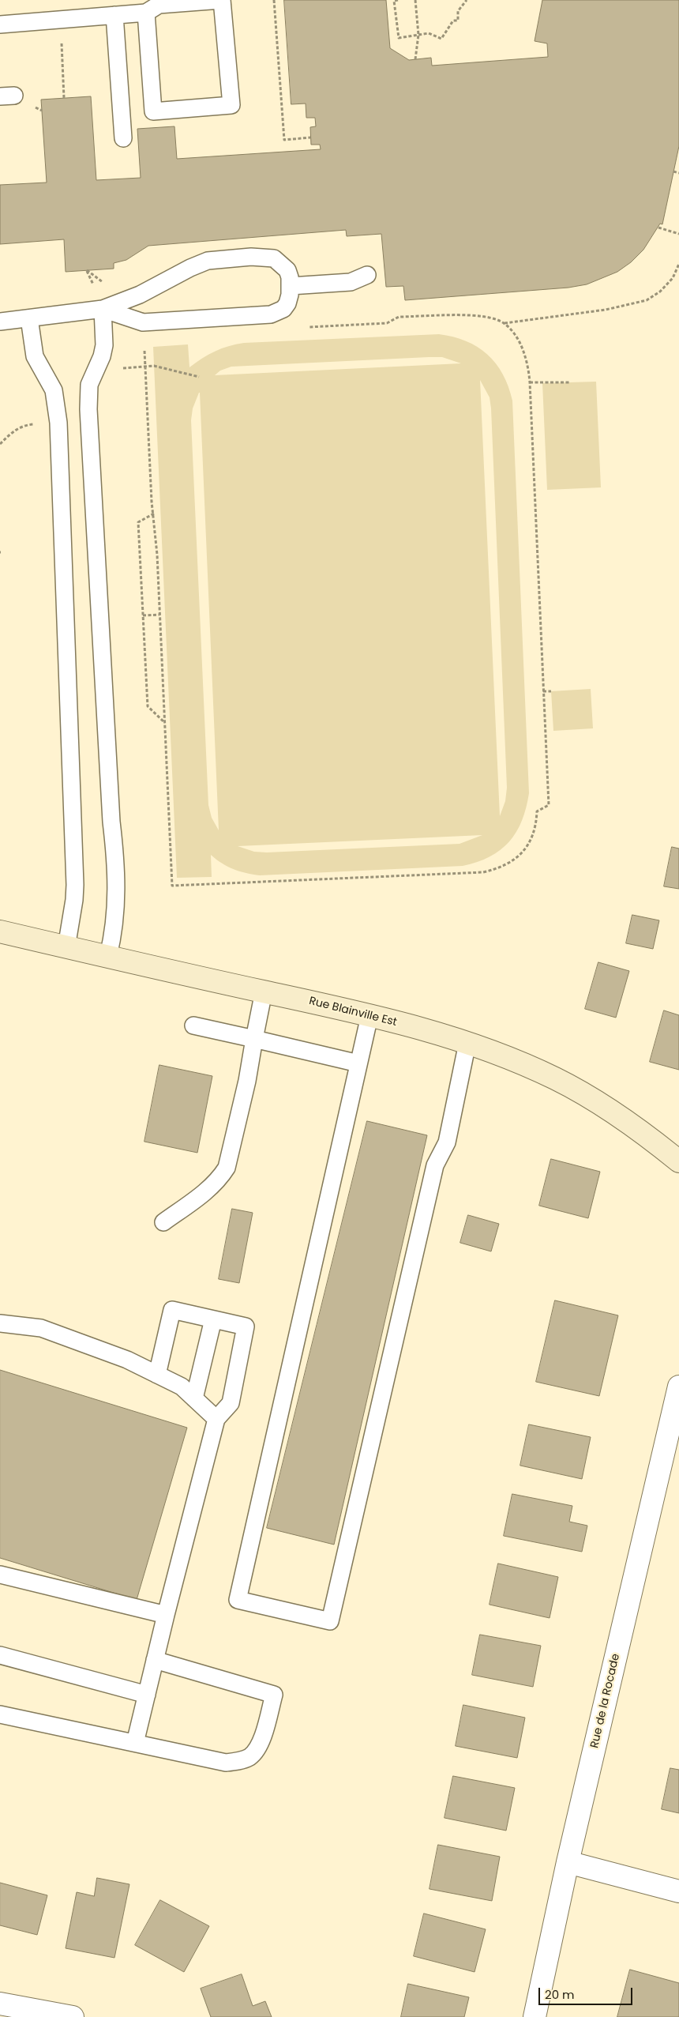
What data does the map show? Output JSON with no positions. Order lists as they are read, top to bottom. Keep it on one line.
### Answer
{"streets":{"street":["Rue Blainville Est","Rue de la Rocade"]},"scale_bar":"20 m"}
